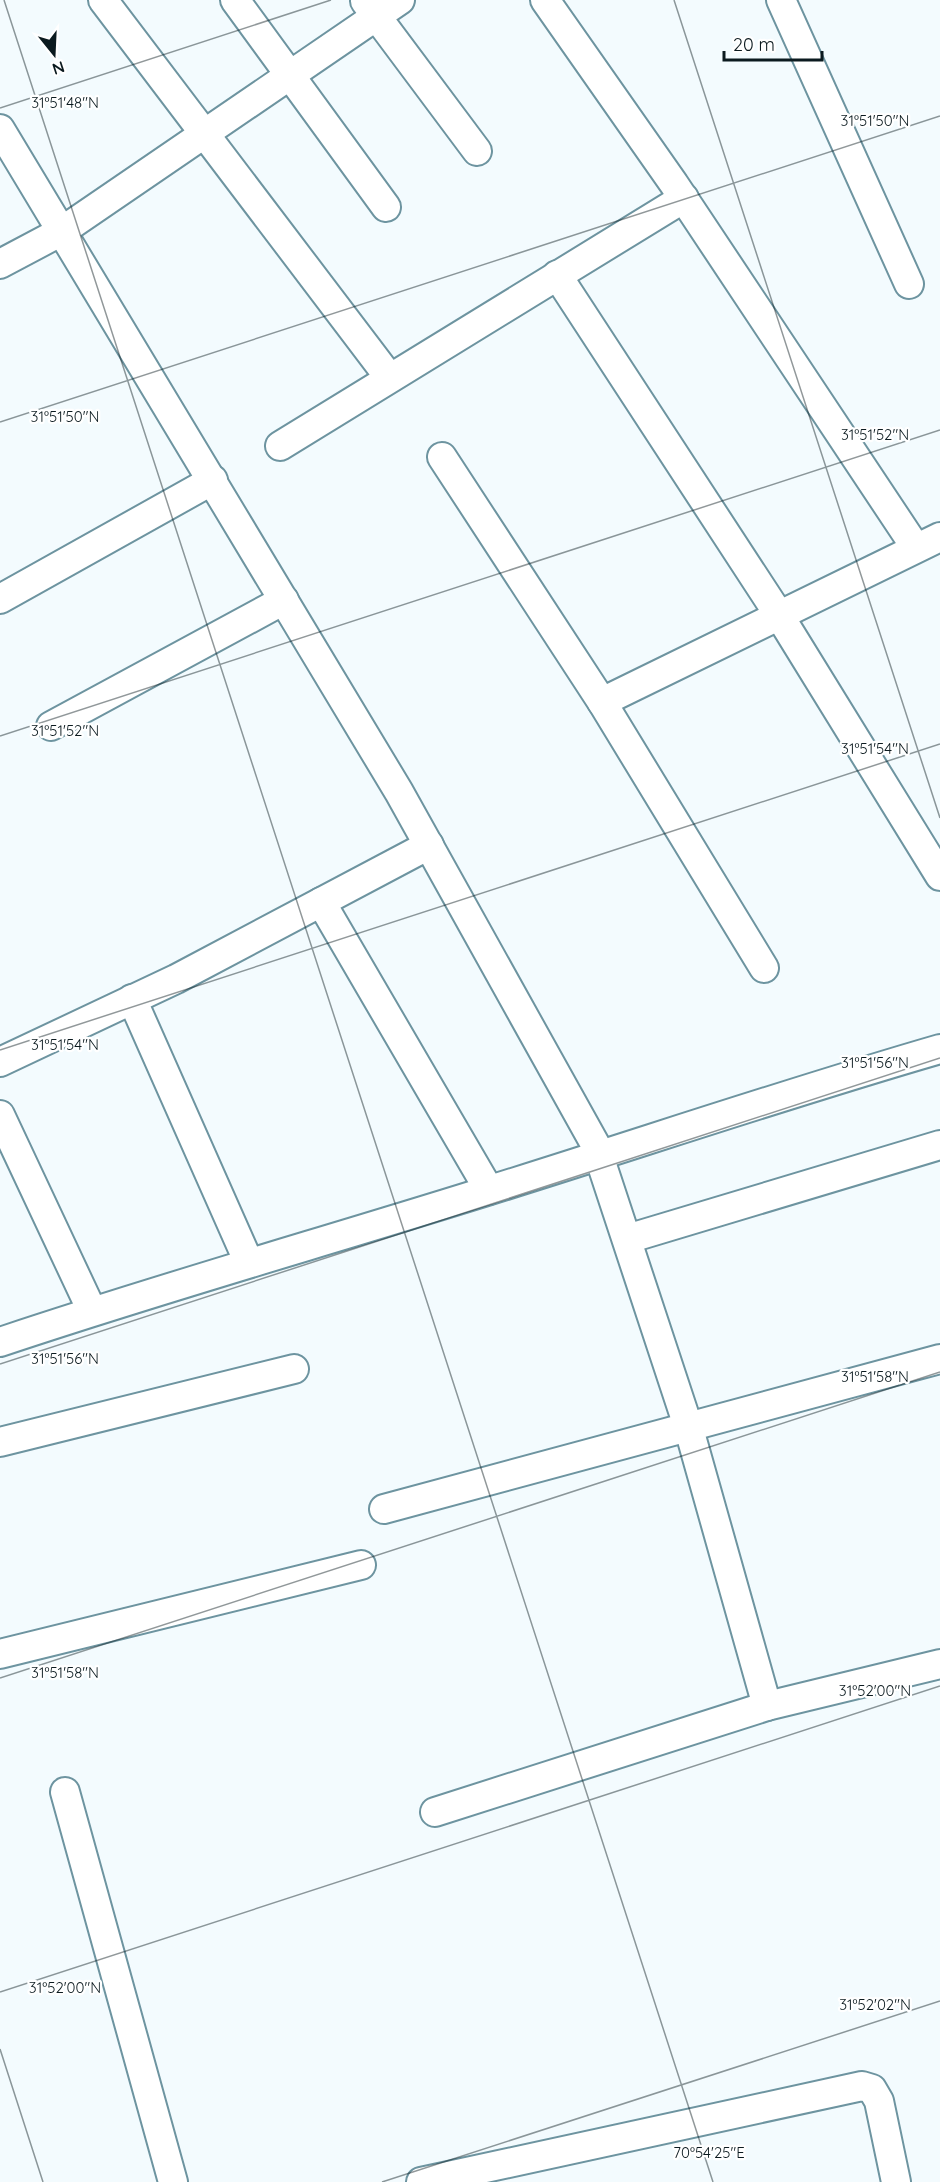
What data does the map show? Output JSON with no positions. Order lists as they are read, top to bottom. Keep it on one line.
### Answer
{"scale_bar":"20 m","north":"bottom","coordinates":["31°51'48\"N","31°51'50\"N","31°51'52\"N","31°51'54\"N","31°51'56\"N","31°51'58\"N","31°52'00\"N","31°52'02\"N","70°54'25\"E"]}
